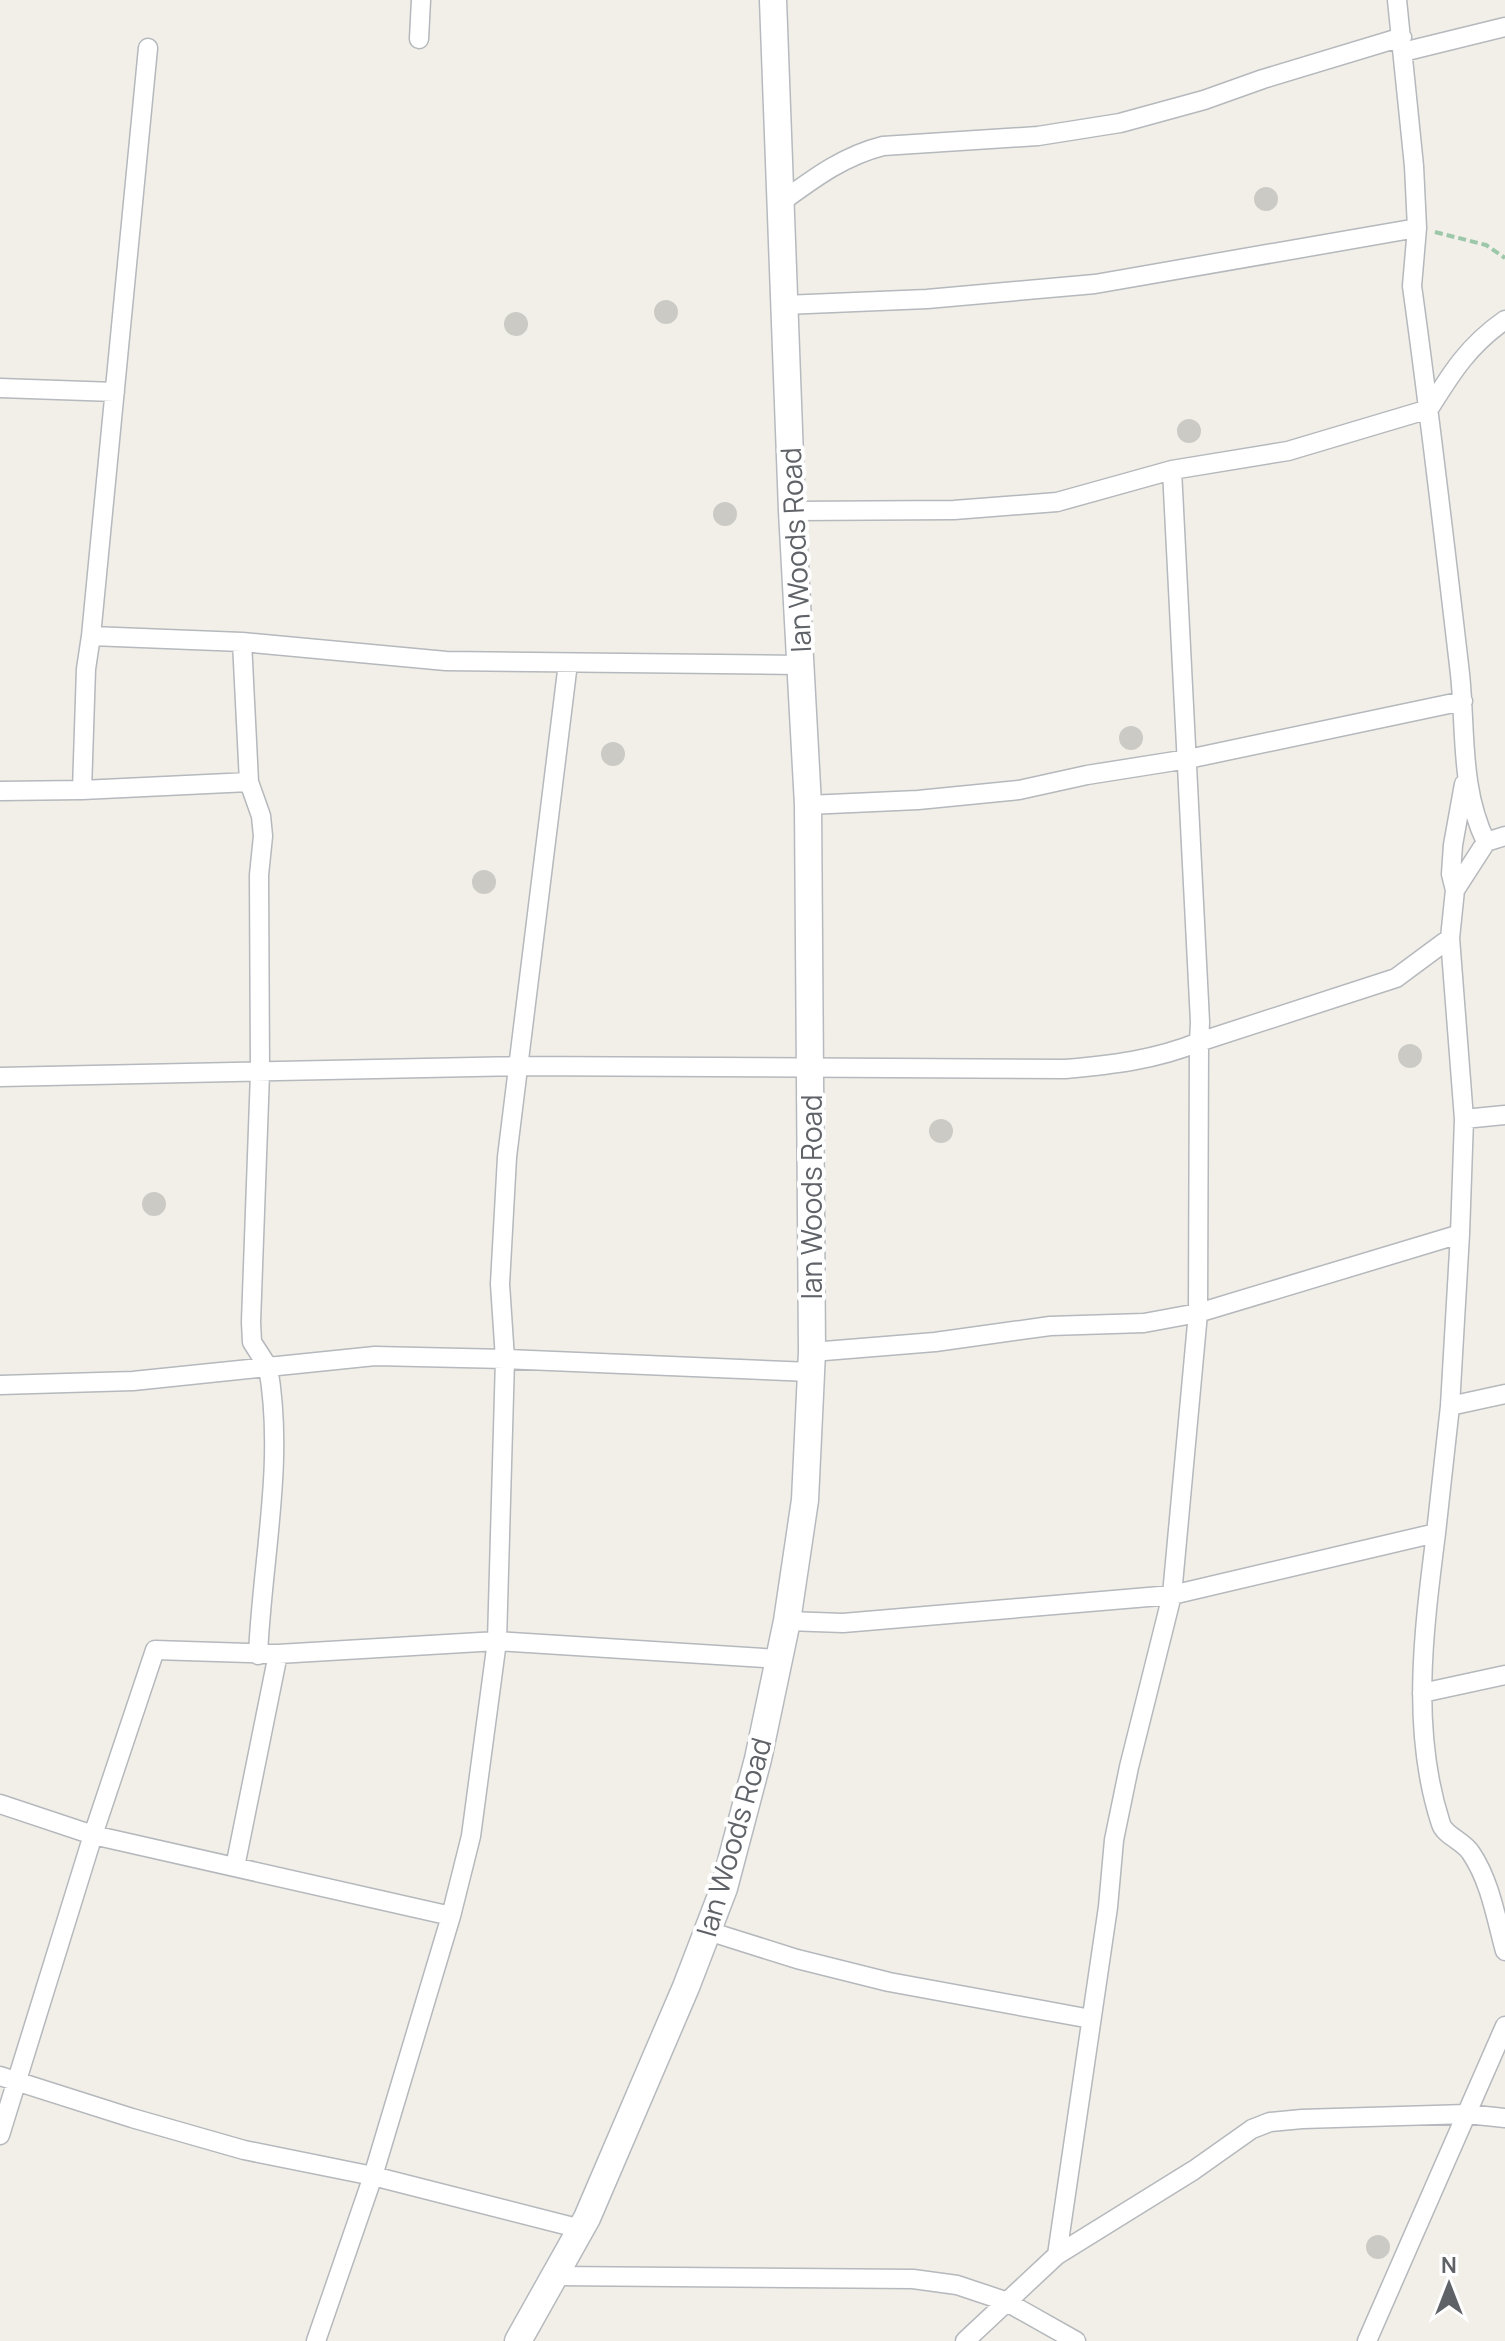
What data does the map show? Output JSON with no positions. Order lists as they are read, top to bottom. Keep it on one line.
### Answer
{"streets":{"street":["Ian Woods Road"]},"north":"top"}
